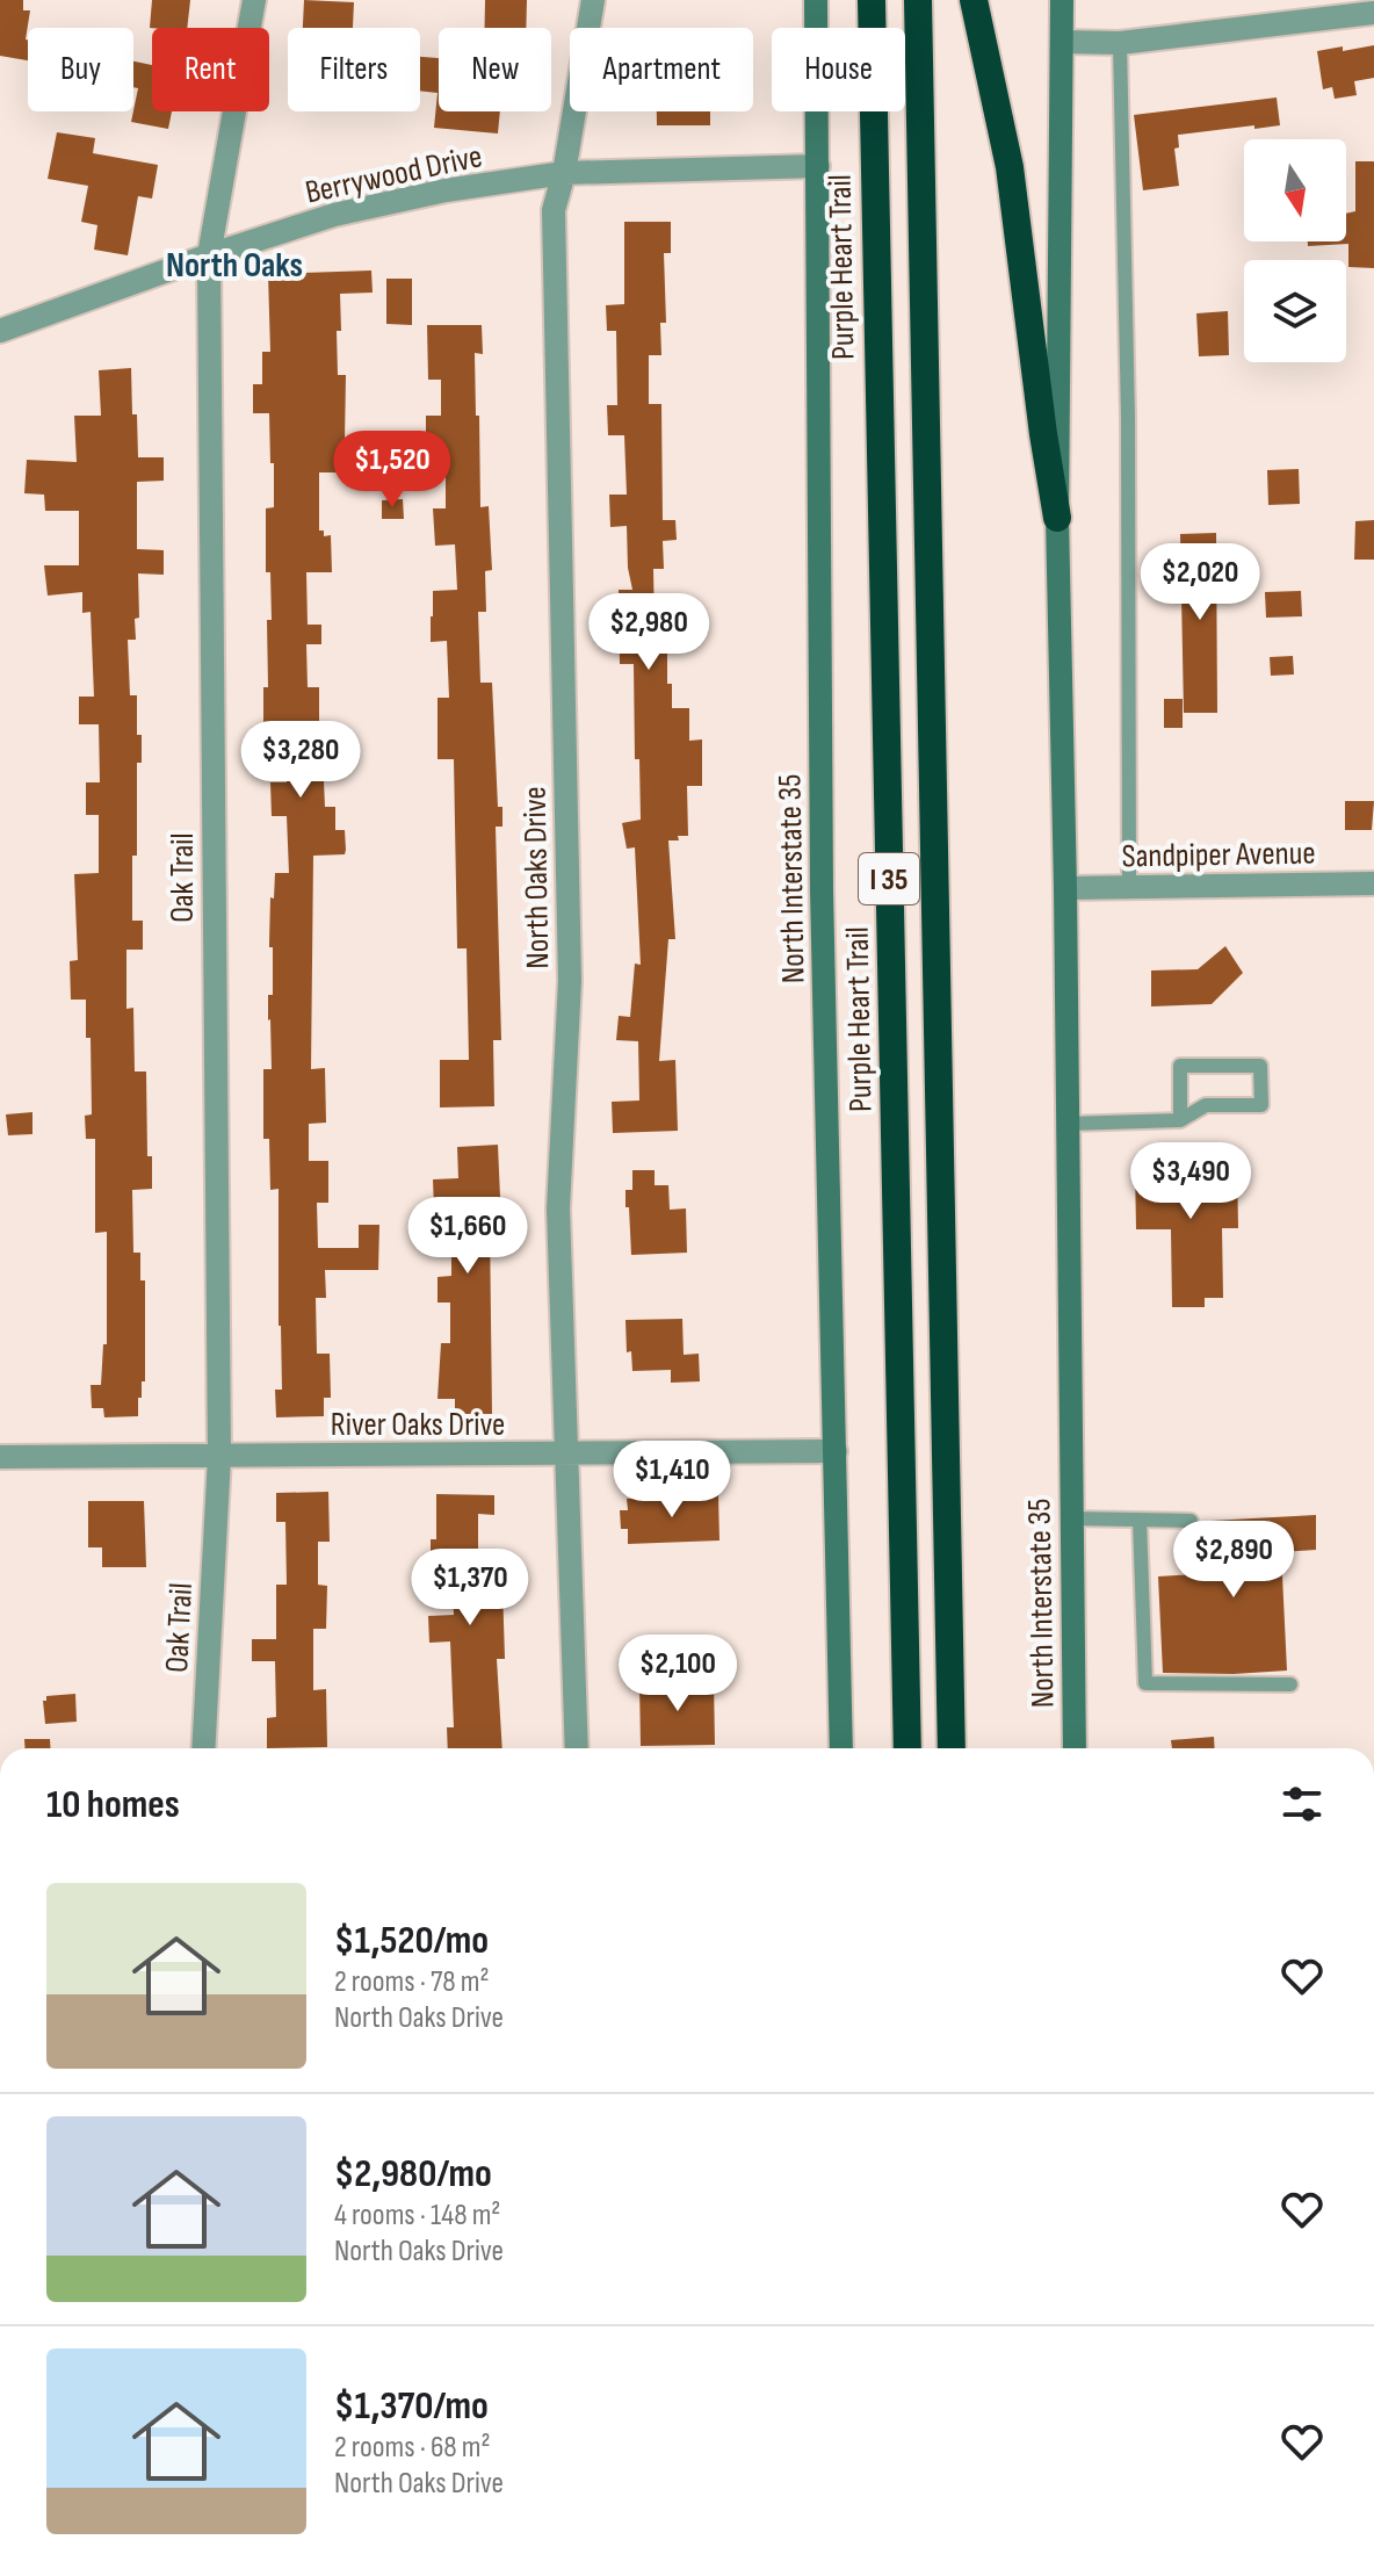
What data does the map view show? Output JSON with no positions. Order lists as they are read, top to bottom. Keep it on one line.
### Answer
{"streets":{"highway":["Purple Heart Trail","I 35"],"main road":["North Interstate 35"],"street":["Berrywood Drive","Sandpiper Avenue","Oak Trail","North Oaks Drive","River Oaks Drive"]},"crossings":[["Berrywood Drive","Oak Trail"],["Berrywood Drive","North Oaks Drive"],["Berrywood Drive","North Interstate 35"],["Sandpiper Avenue","North Interstate 35"],["Oak Trail","River Oaks Drive"],["North Oaks Drive","River Oaks Drive"],["North Interstate 35","River Oaks Drive"]],"districts":["North Oaks"],"north":"bottom","page":{"chip":["Buy","Rent","Filters","New","Apartment","House"],"price":["$1,520","$2,020","$2,980","$3,280","$3,490","$1,660","$1,410","$2,890","$1,370","$2,100"],"heading":"10 homes","list":[{"name":"$1,520/mo","note":"2 rooms · 78 m² · North Oaks Drive"},{"name":"$2,980/mo","note":"4 rooms · 148 m² · North Oaks Drive"},{"name":"$1,370/mo","note":"2 rooms · 68 m² · North Oaks Drive"}]}}
